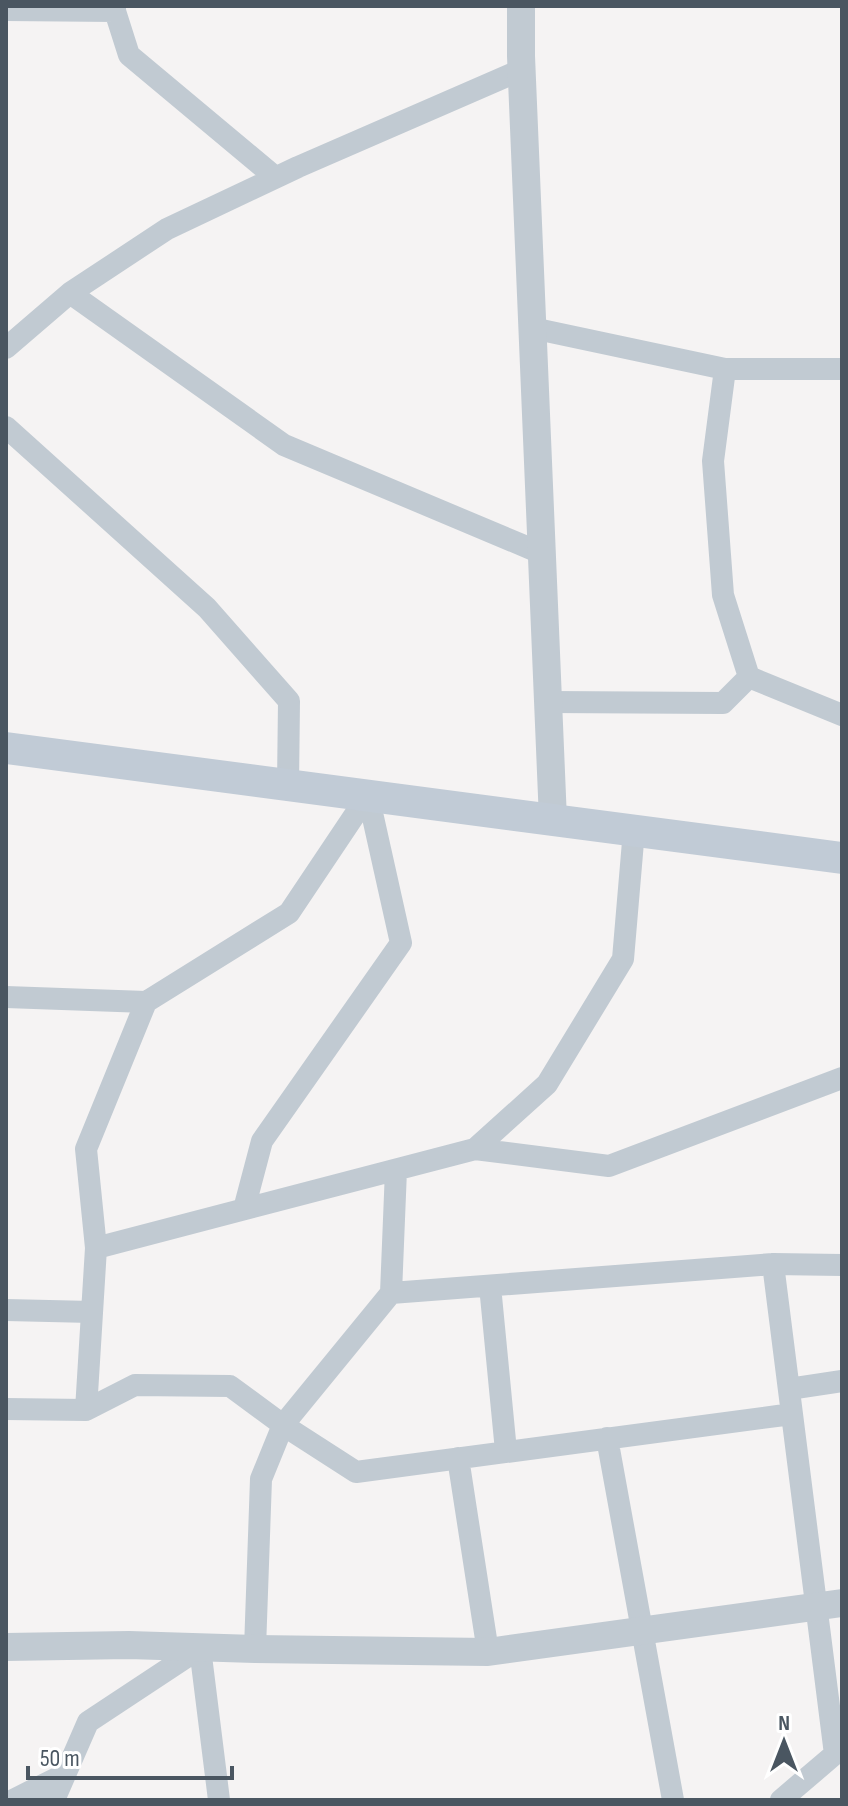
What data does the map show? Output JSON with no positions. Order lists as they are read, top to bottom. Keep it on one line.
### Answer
{"scale_bar":"50 m","north":"top"}
